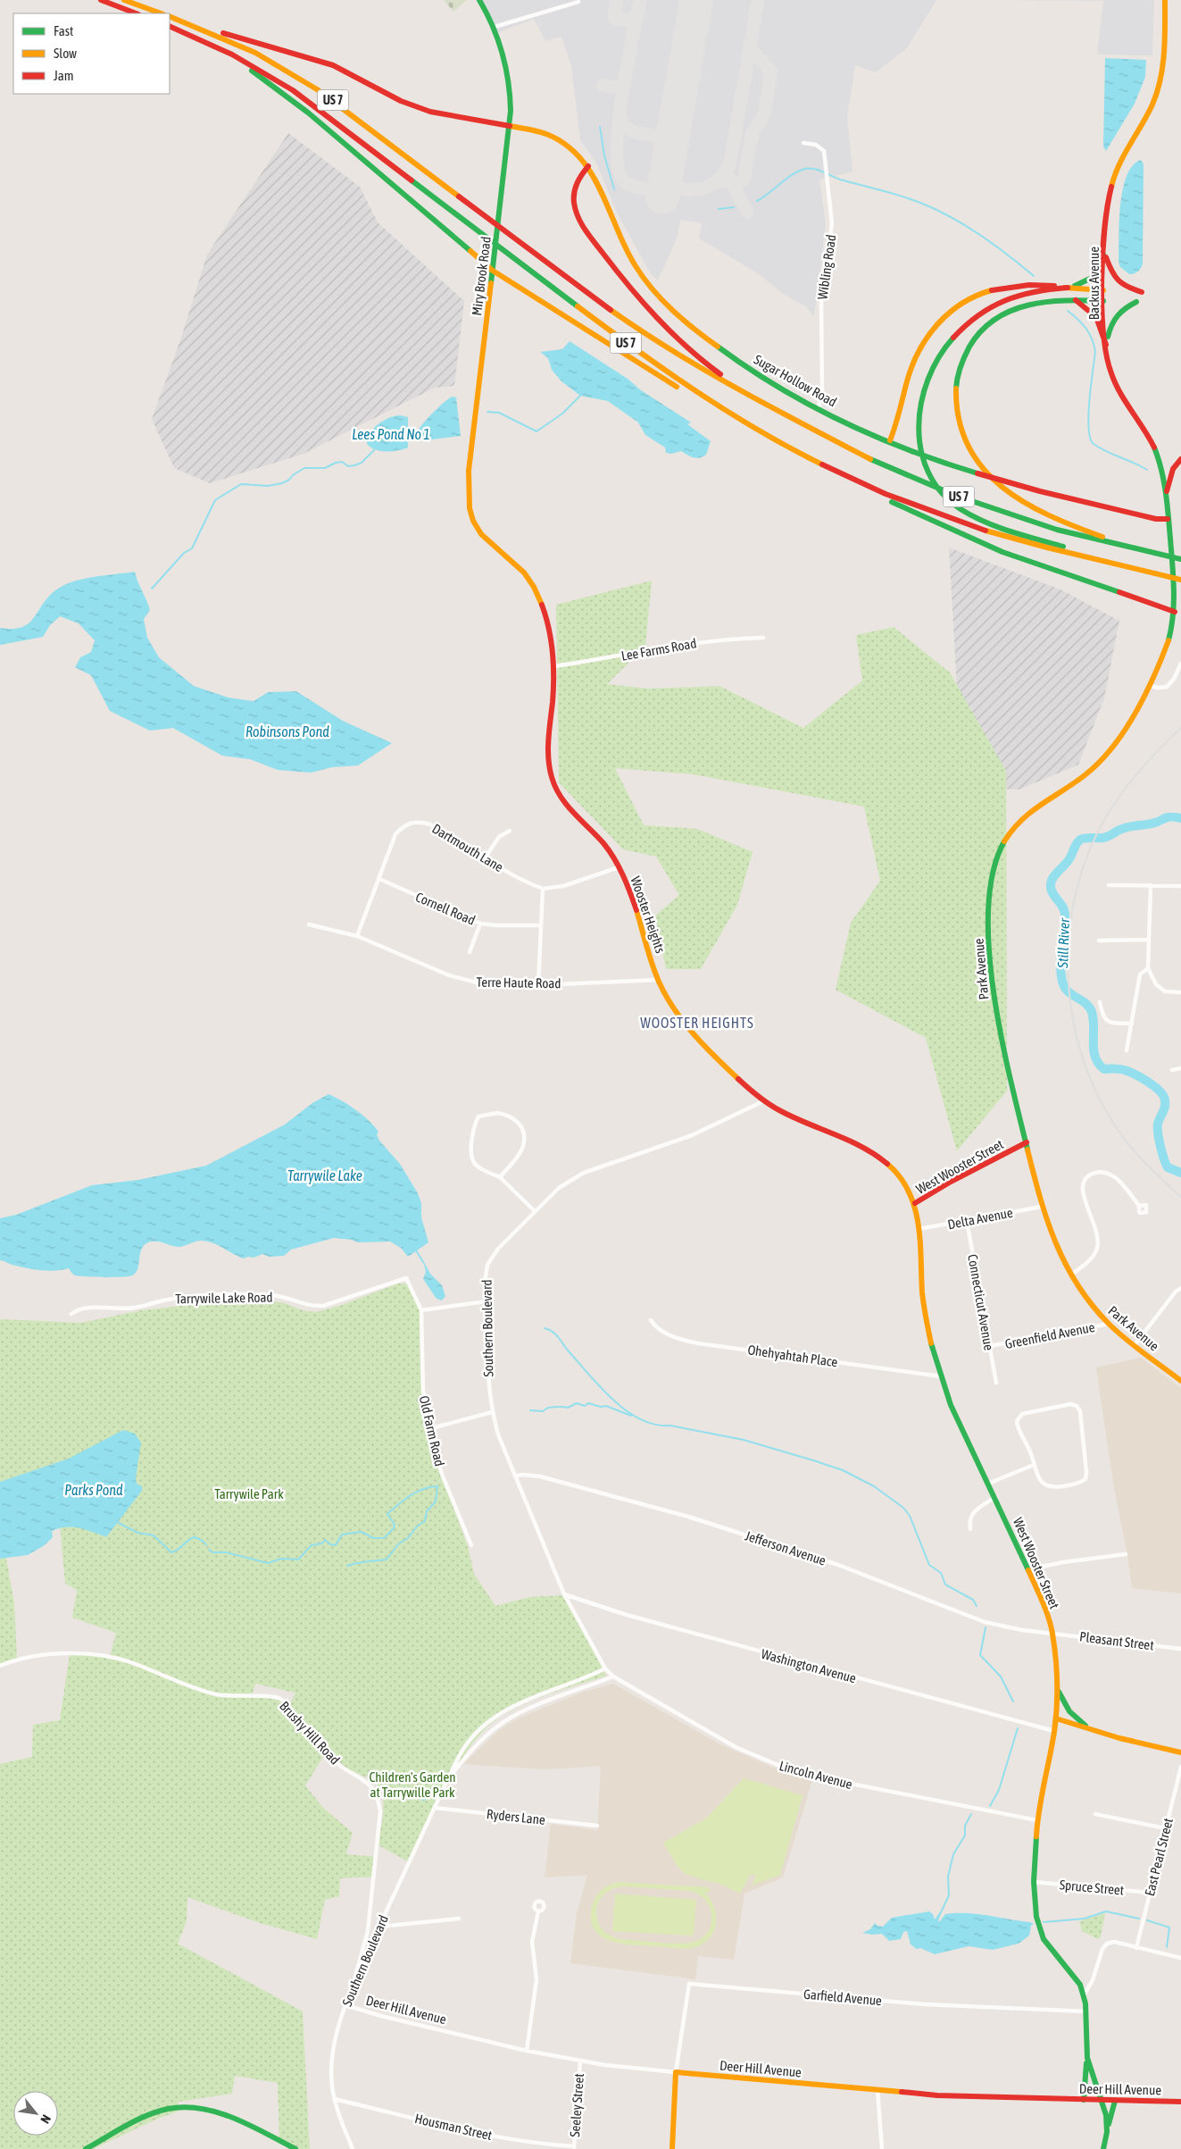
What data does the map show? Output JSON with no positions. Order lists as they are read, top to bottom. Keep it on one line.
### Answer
{"streets":{"main road":["US 7","Miry Brook Road","Backus Avenue","Sugar Hollow Road","Wooster Heights","Park Avenue","West Wooster Street","Deer Hill Avenue"],"street":["Wibling Road","Lee Farms Road","Dartmouth Lane","Cornell Road","Terre Haute Road","Delta Avenue","Tarrywile Lake Road","Connecticut Avenue","Southern Boulevard","Greenfield Avenue","Ohehyahtah Place","Old Farm Road","Jefferson Avenue","Pleasant Street","Washington Avenue","Brushy Hill Road","Lincoln Avenue","Ryders Lane","East Pearl Street","Spruce Street","Garfield Avenue","Seeley Street","Housman Street"]},"crossings":[["US 7","Sugar Hollow Road"],["Wibling Road","Sugar Hollow Road"],["Miry Brook Road","Sugar Hollow Road"],["Miry Brook Road","Wooster Heights"],["Backus Avenue","Sugar Hollow Road"],["Backus Avenue","Park Avenue"],["Lee Farms Road","Wooster Heights"],["Dartmouth Lane","Cornell Road"],["Dartmouth Lane","Terre Haute Road"],["Wooster Heights","Terre Haute Road"],["Wooster Heights","West Wooster Street"],["Wooster Heights","Southern Boulevard"],["Park Avenue","West Wooster Street"],["Park Avenue","Delta Avenue"],["Park Avenue","Greenfield Avenue"],["West Wooster Street","Delta Avenue"],["West Wooster Street","Ohehyahtah Place"],["West Wooster Street","Jefferson Avenue"],["West Wooster Street","Pleasant Street"],["West Wooster Street","Washington Avenue"],["West Wooster Street","Lincoln Avenue"],["West Wooster Street","Spruce Street"],["West Wooster Street","Garfield Avenue"],["West Wooster Street","Deer Hill Avenue"],["Delta Avenue","Connecticut Avenue"],["Tarrywile Lake Road","Old Farm Road"],["Connecticut Avenue","Greenfield Avenue"],["Southern Boulevard","Jefferson Avenue"],["Southern Boulevard","Washington Avenue"],["Southern Boulevard","Brushy Hill Road"],["Southern Boulevard","Lincoln Avenue"],["Southern Boulevard","Ryders Lane"],["Southern Boulevard","Deer Hill Avenue"],["Southern Boulevard","Housman Street"],["Jefferson Avenue","Pleasant Street"],["East Pearl Street","Spruce Street"],["Garfield Avenue","Deer Hill Avenue"],["Deer Hill Avenue","Seeley Street"],["Seeley Street","Housman Street"]],"districts":["WOOSTER HEIGHTS"],"water":["Lees Pond No 1","Robinsons Pond","Still River","Tarrywile Lake","Parks Pond"],"parks":["Tarrywile Park","Children's Garden at Tarrywille Park"],"legend":["Fast","Slow","Jam"],"north":"bottom right"}
